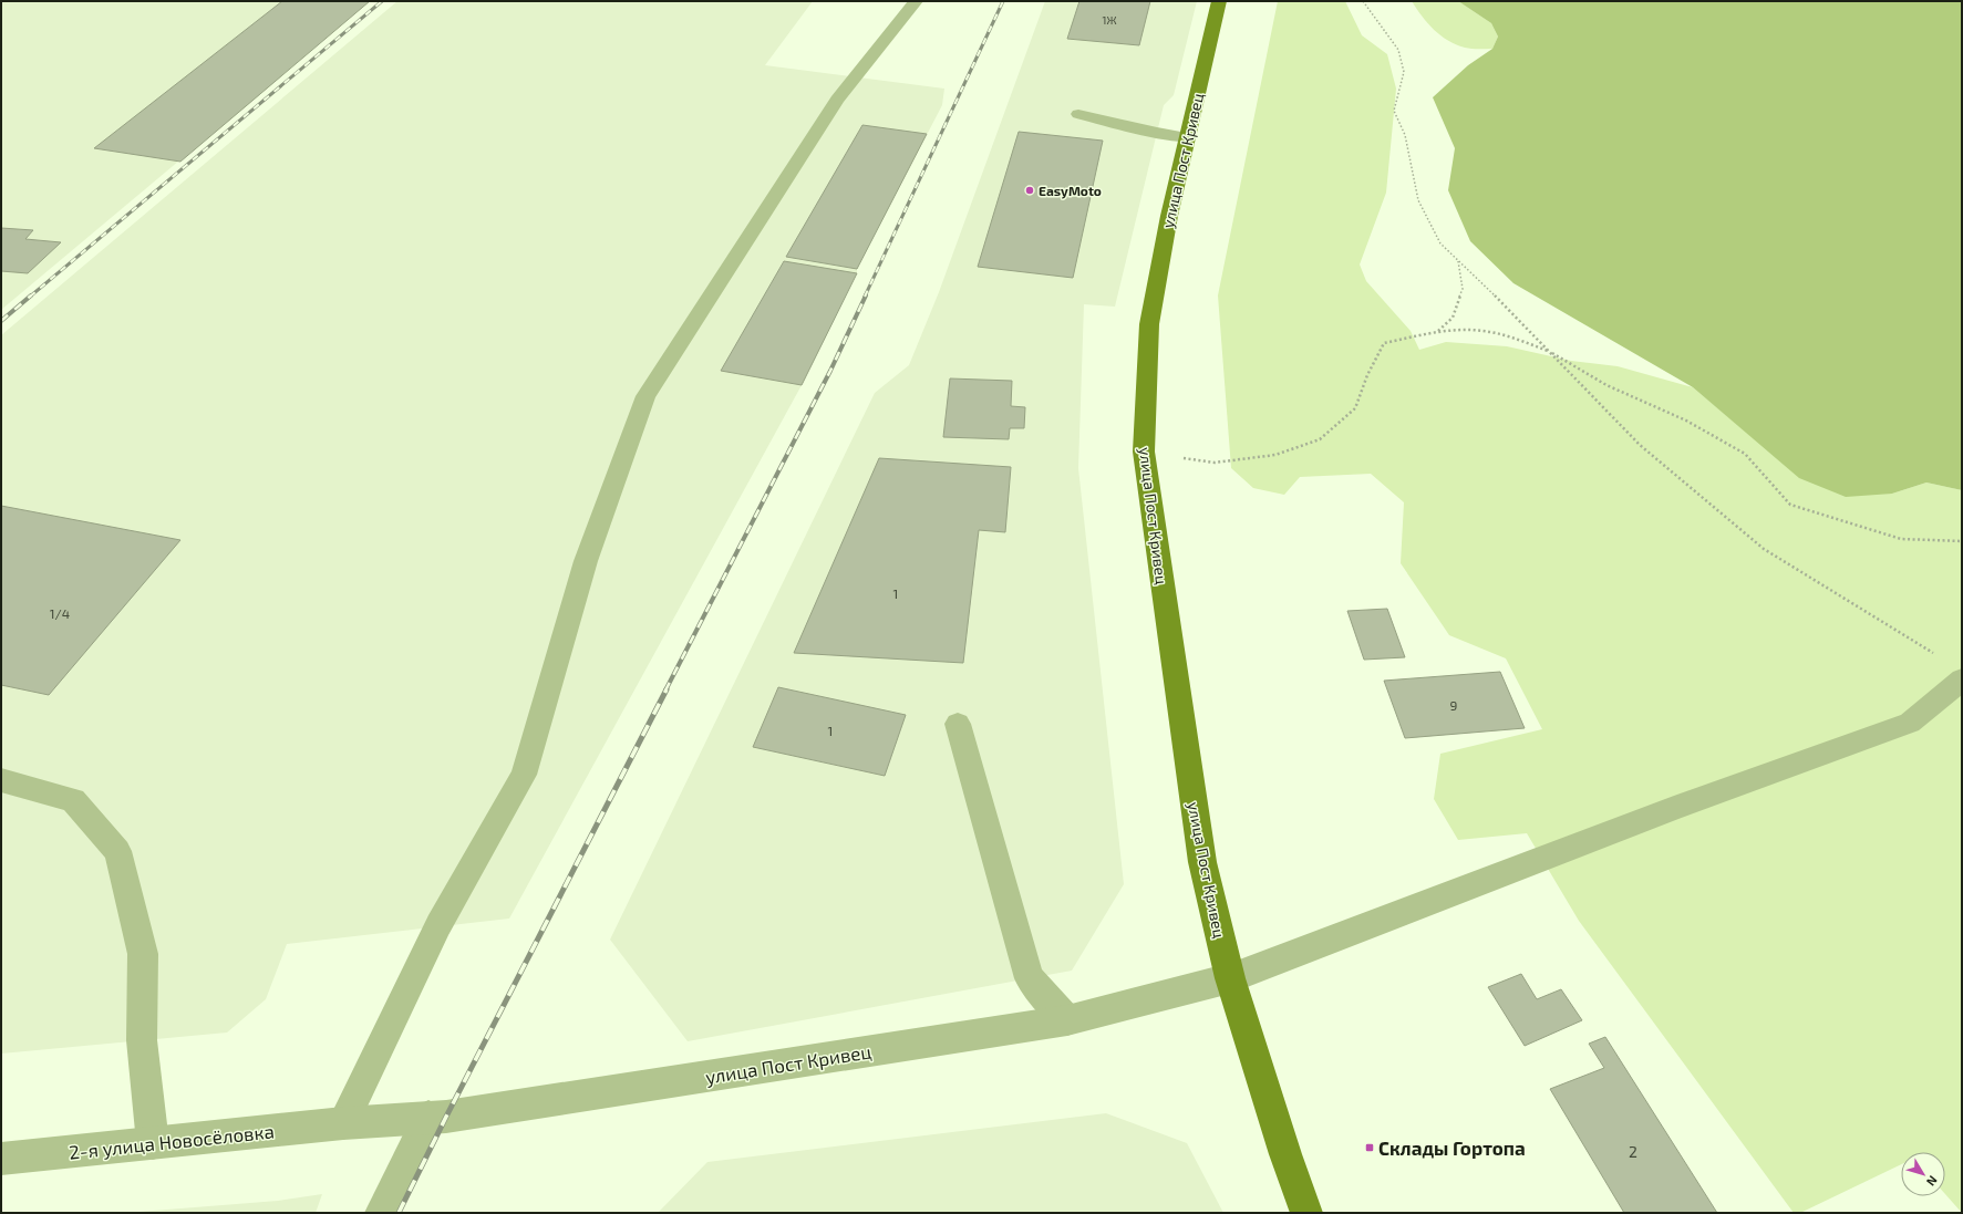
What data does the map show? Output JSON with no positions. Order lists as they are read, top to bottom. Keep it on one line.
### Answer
{"streets":{"main road":["улица Пост Кривец"],"street":["2-я улица Новосёловка"]},"crossings":[["улица Пост Кривец","2-я улица Новосёловка"]],"places":{"other":["EasyMoto"],"transit":["Склады Гортопа"]},"house_numbers":["1Ж","1","1/4","9","1","2"],"north":"bottom right"}
